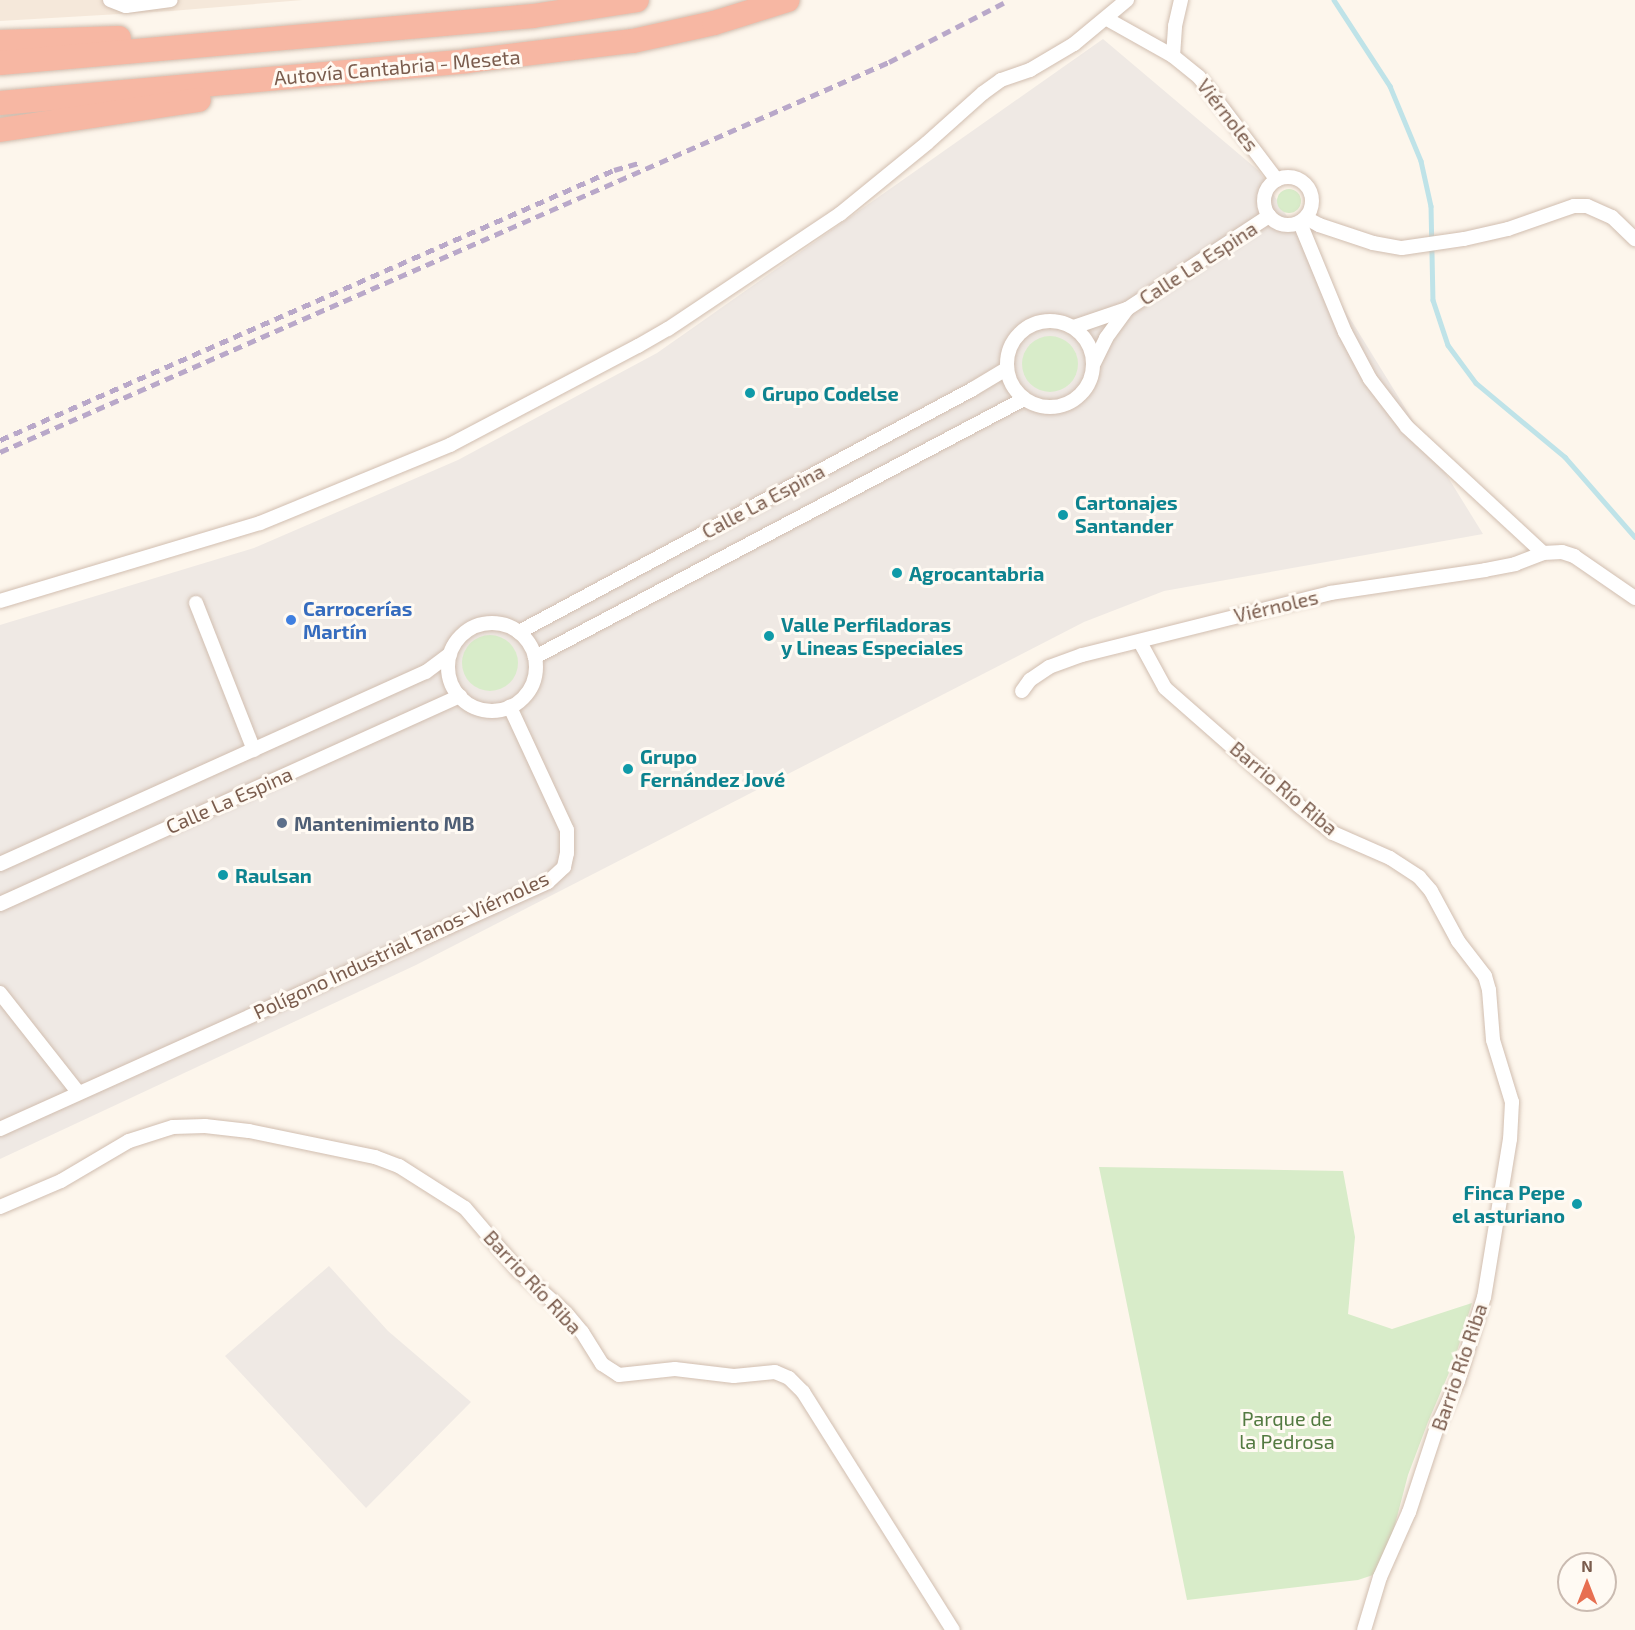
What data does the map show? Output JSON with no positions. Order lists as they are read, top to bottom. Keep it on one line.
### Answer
{"streets":{"highway":["Autovía Cantabria - Meseta"],"street":["Viérnoles","Calle La Espina","Barrio Río Riba","Polígono Industrial Tanos-Viérnoles"]},"crossings":[["Viérnoles","Calle La Espina"],["Viérnoles","Barrio Río Riba"],["Calle La Espina","Polígono Industrial Tanos-Viérnoles"]],"parks":["Parque de la Pedrosa"],"places":["Grupo Codelse","Cartonajes Santander","Agrocantabria","Carrocerías Martín","Valle Perfiladoras y Lineas Especiales","Grupo Fernández Jové","Mantenimiento MB","Raulsan","Finca Pepe el asturiano"],"north":"top"}
